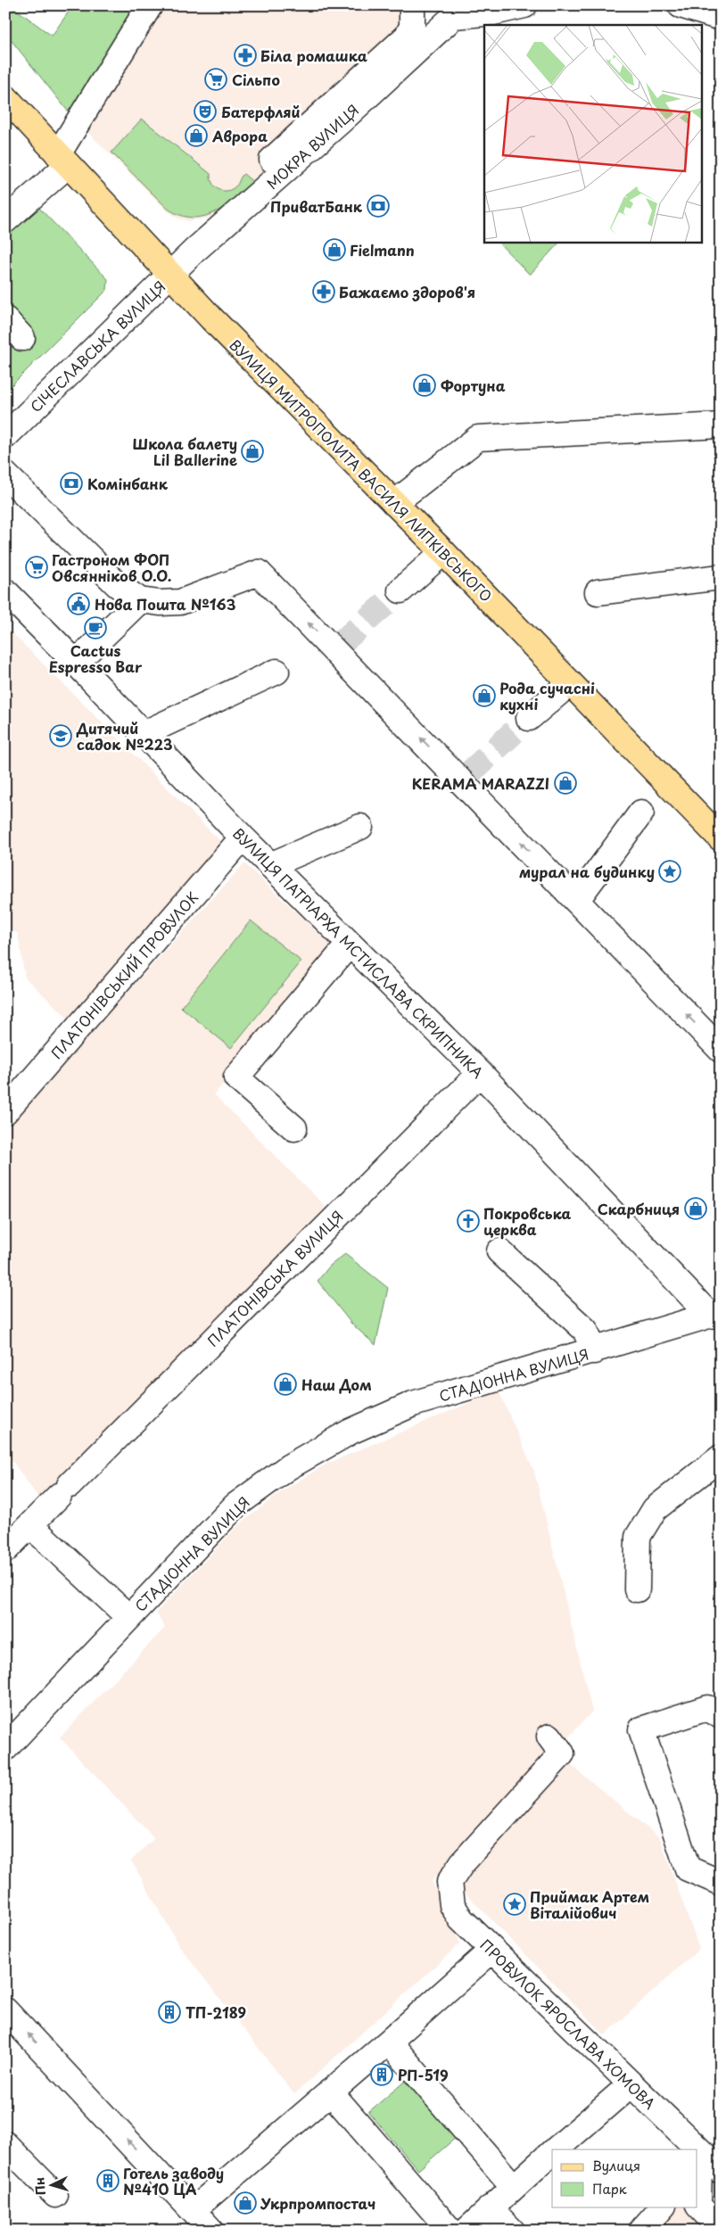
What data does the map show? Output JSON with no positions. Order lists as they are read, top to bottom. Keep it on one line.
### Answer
{"streets":{"main road":["ВУЛИЦЯ МИТРОПОЛИТА ВАСИЛЯ ЛИПКІВСЬКОГО"],"street":["МОКРА ВУЛИЦЯ","СІЧЕСЛАВСЬКА ВУЛИЦЯ","ВУЛИЦЯ ПАТРІАРХА МСТИСЛАВА СКРИПНИКА","ПЛАТОНІВСЬКИЙ ПРОВУЛОК","ПЛАТОНІВСЬКА ВУЛИЦЯ","СТАДІОННА ВУЛИЦЯ","ПРОВУЛОК ЯРОСЛАВА ХОМОВА"]},"crossings":[["МОКРА ВУЛИЦЯ","СІЧЕСЛАВСЬКА ВУЛИЦЯ"],["МОКРА ВУЛИЦЯ","ВУЛИЦЯ МИТРОПОЛИТА ВАСИЛЯ ЛИПКІВСЬКОГО"],["СІЧЕСЛАВСЬКА ВУЛИЦЯ","ВУЛИЦЯ МИТРОПОЛИТА ВАСИЛЯ ЛИПКІВСЬКОГО"],["ВУЛИЦЯ ПАТРІАРХА МСТИСЛАВА СКРИПНИКА","ПЛАТОНІВСЬКИЙ ПРОВУЛОК"],["ВУЛИЦЯ ПАТРІАРХА МСТИСЛАВА СКРИПНИКА","ПЛАТОНІВСЬКА ВУЛИЦЯ"],["ВУЛИЦЯ ПАТРІАРХА МСТИСЛАВА СКРИПНИКА","СТАДІОННА ВУЛИЦЯ"]],"places":{"pharmacy":["Біла ромашка","Бажаємо здоров'я"],"supermarket":["Сільпо","Гастроном ФОП Овсянніков О.О."],"theatre":["Батерфляй"],"shop":["Аврора","Fielmann","Фортуна","Школа балету Lil Ballerine","Рода сучасні кухні","KERAMA MARAZZI","Скарбниця","Наш Дом","Укрпромпостач"],"bank":["ПриватБанк","Комінбанк"],"public building":["Нова Пошта №163"],"cafe":["Cactus Espresso Bar"],"school or university":["Дитячий садок №223"],"place":["мурал на будинку","Приймак Артем Віталійович"],"church":["Покровська церква"],"building":["ТП-2189","РП-519","Готель заводу №410 ЦА"]},"legend":["Вулиця","Парк"],"north":"left"}
